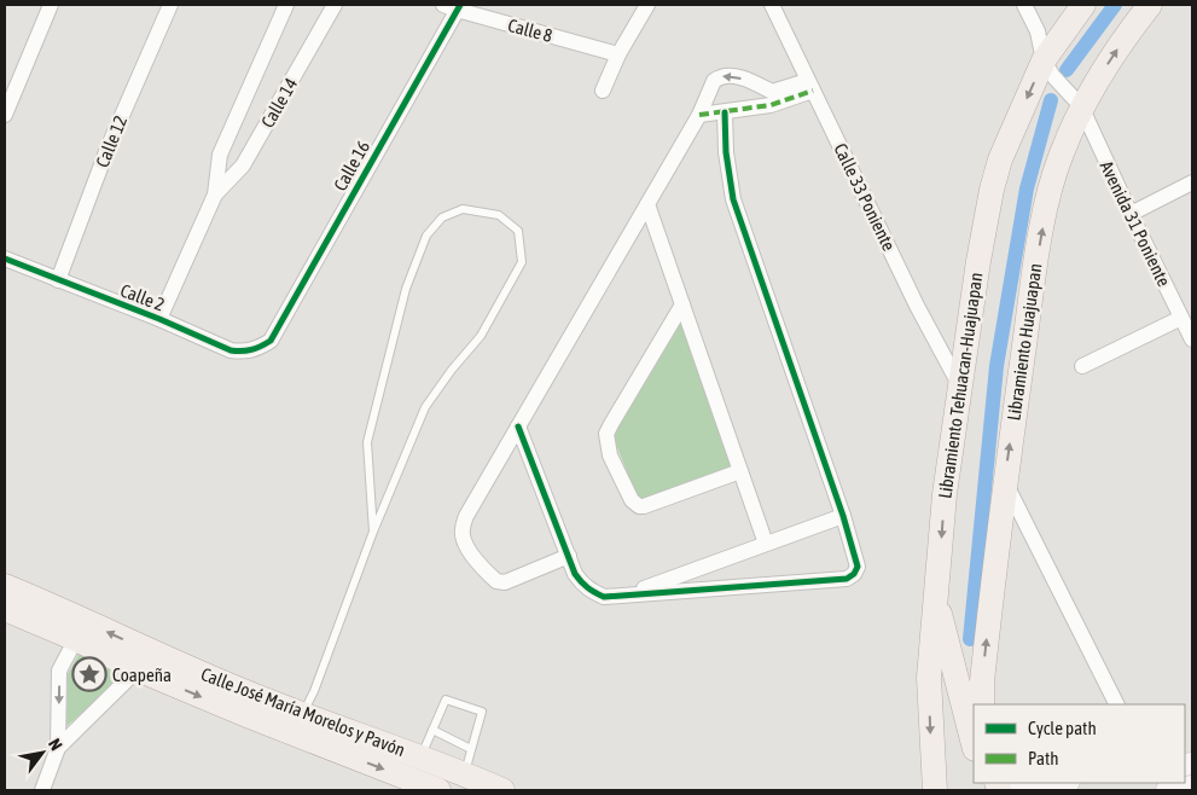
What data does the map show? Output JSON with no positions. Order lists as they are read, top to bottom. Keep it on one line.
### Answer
{"streets":{"main road":["Libramiento Huajuapan","Libramiento Tehuacan-Huajuapan","Calle José María Morelos y Pavón"],"street":["Calle 8","Calle 14","Calle 12","Calle 16","Calle 33 Poniente","Avenida 31 Poniente","Calle 2"]},"crossings":[["Calle 8","Calle 16"],["Calle 14","Calle 2"],["Calle 12","Calle 2"],["Calle 16","Calle 2"],["Calle 33 Poniente","Libramiento Tehuacan-Huajuapan"],["Avenida 31 Poniente","Libramiento Huajuapan"],["Avenida 31 Poniente","Libramiento Tehuacan-Huajuapan"]],"one_way":["Libramiento Huajuapan","Libramiento Tehuacan-Huajuapan"],"places":{"place":["Coapeña"]},"legend":["Cycle path","Path"],"north":"top right"}
